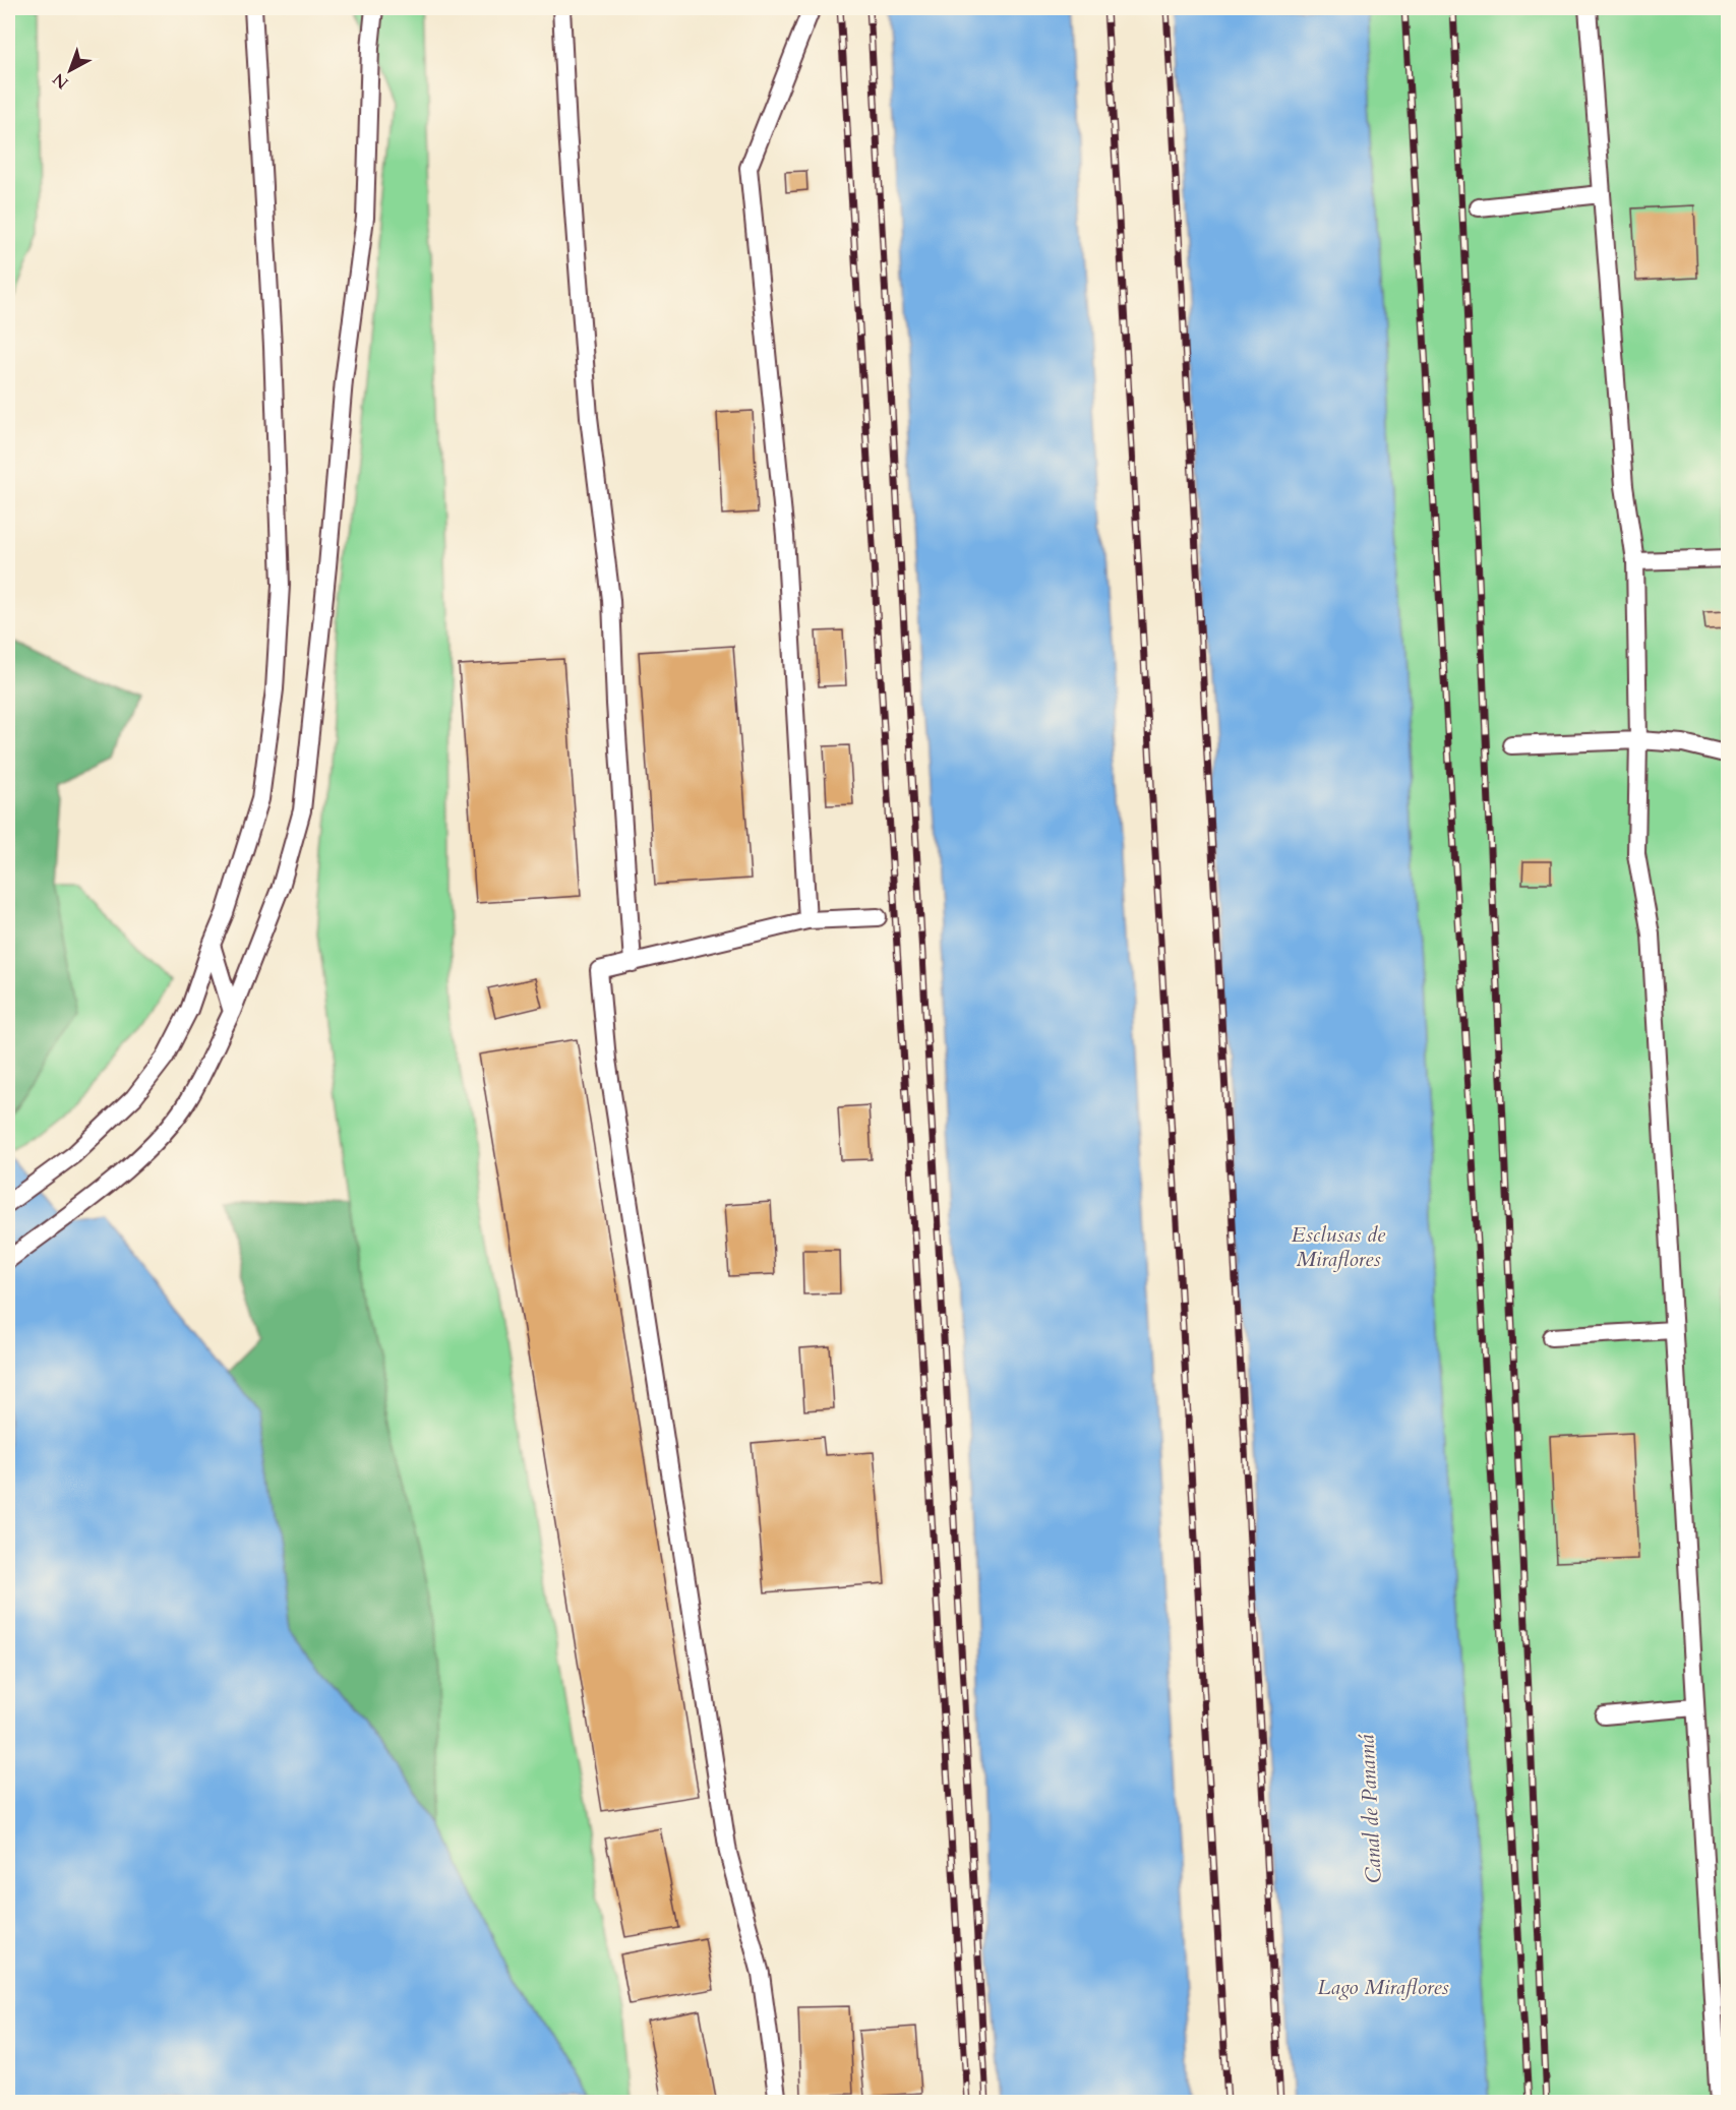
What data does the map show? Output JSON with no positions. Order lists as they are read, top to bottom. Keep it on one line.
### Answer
{"water":["Esclusas de Miraflores","Canal de Panamá","Lago Miraflores"],"north":"bottom left"}
